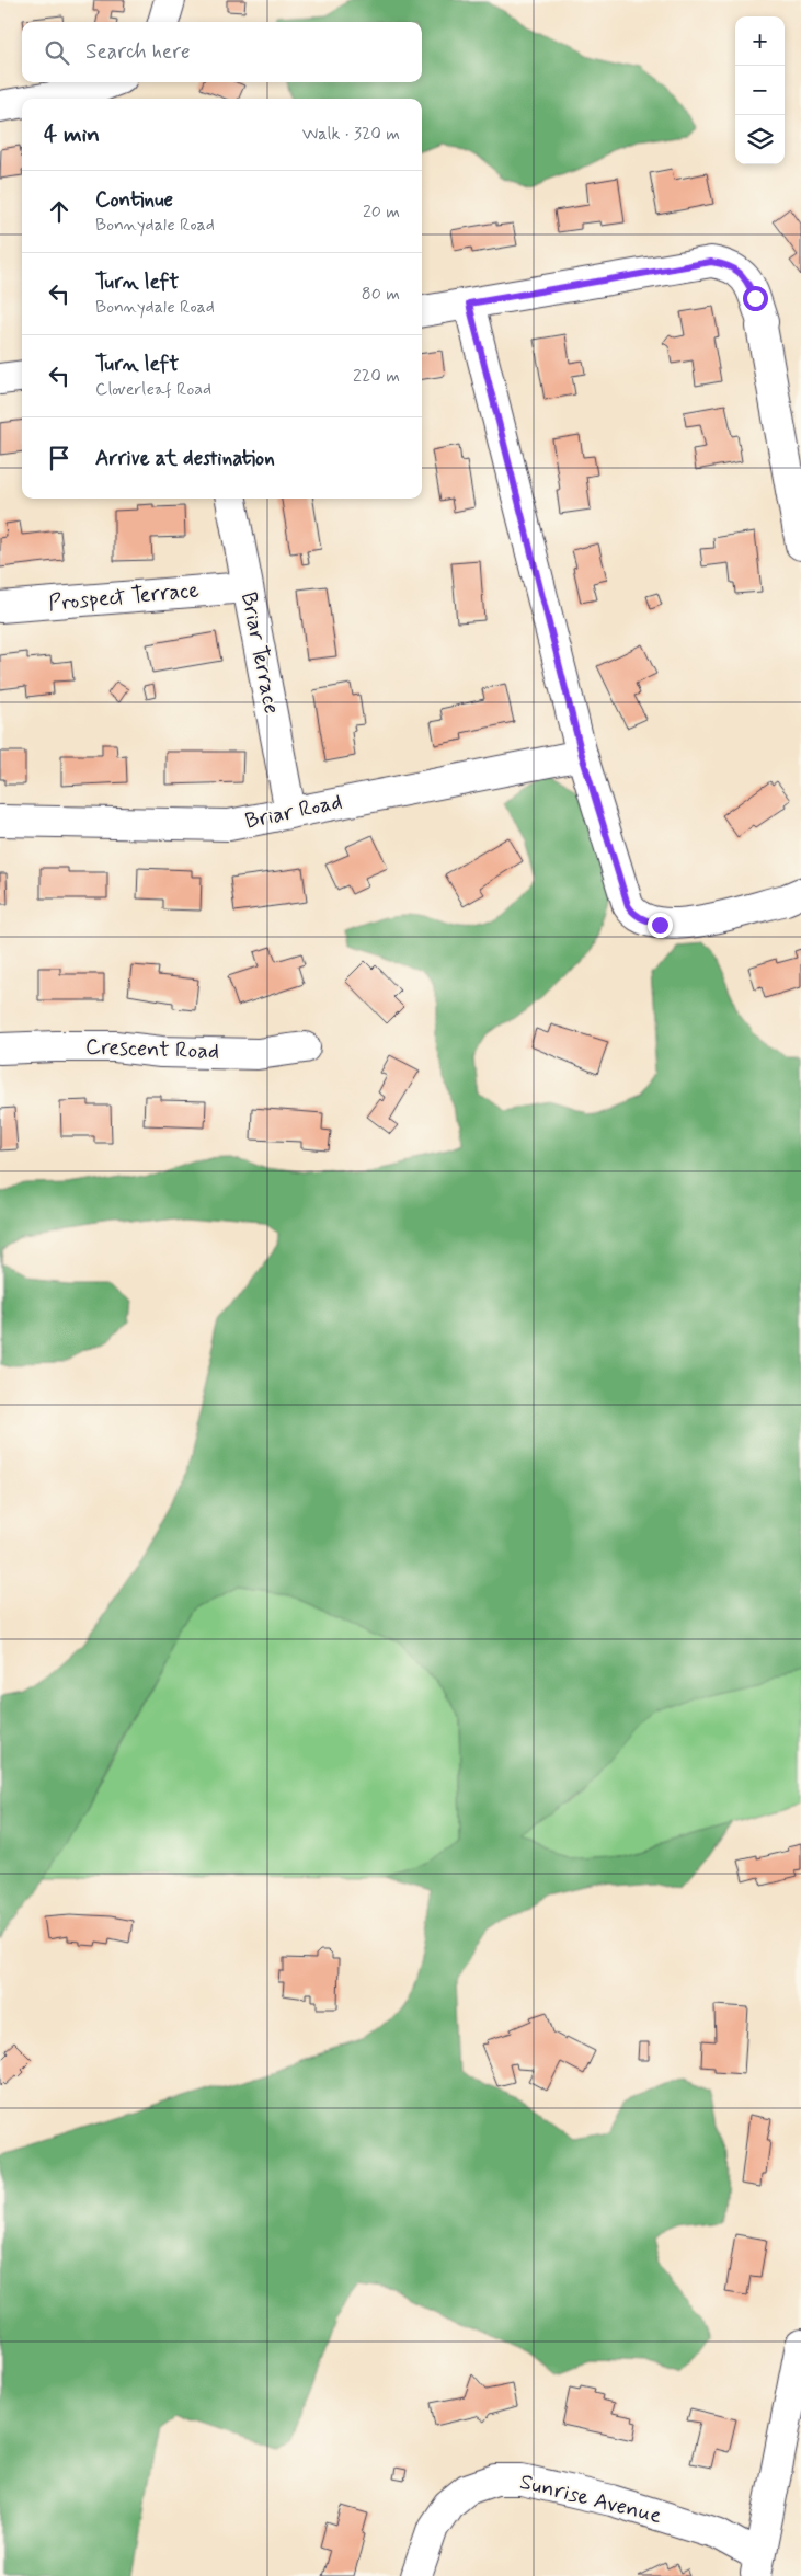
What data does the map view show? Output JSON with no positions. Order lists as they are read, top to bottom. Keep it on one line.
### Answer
{"streets":{"street":["Prospect Terrace","Briar Terrace","Briar Road","Crescent Road","Sunrise Avenue"]},"crossings":[["Prospect Terrace","Briar Terrace"],["Briar Terrace","Briar Road"]],"page":{"map_buttons":["+","−"],"search":"Search here","heading":["4 min","Walk · 320 m"],"list":[["Continue","Bonnydale Road","20 m"],["Turn left","Bonnydale Road","80 m"],["Turn left","Cloverleaf Road","220 m"],"Arrive at destination"]}}
